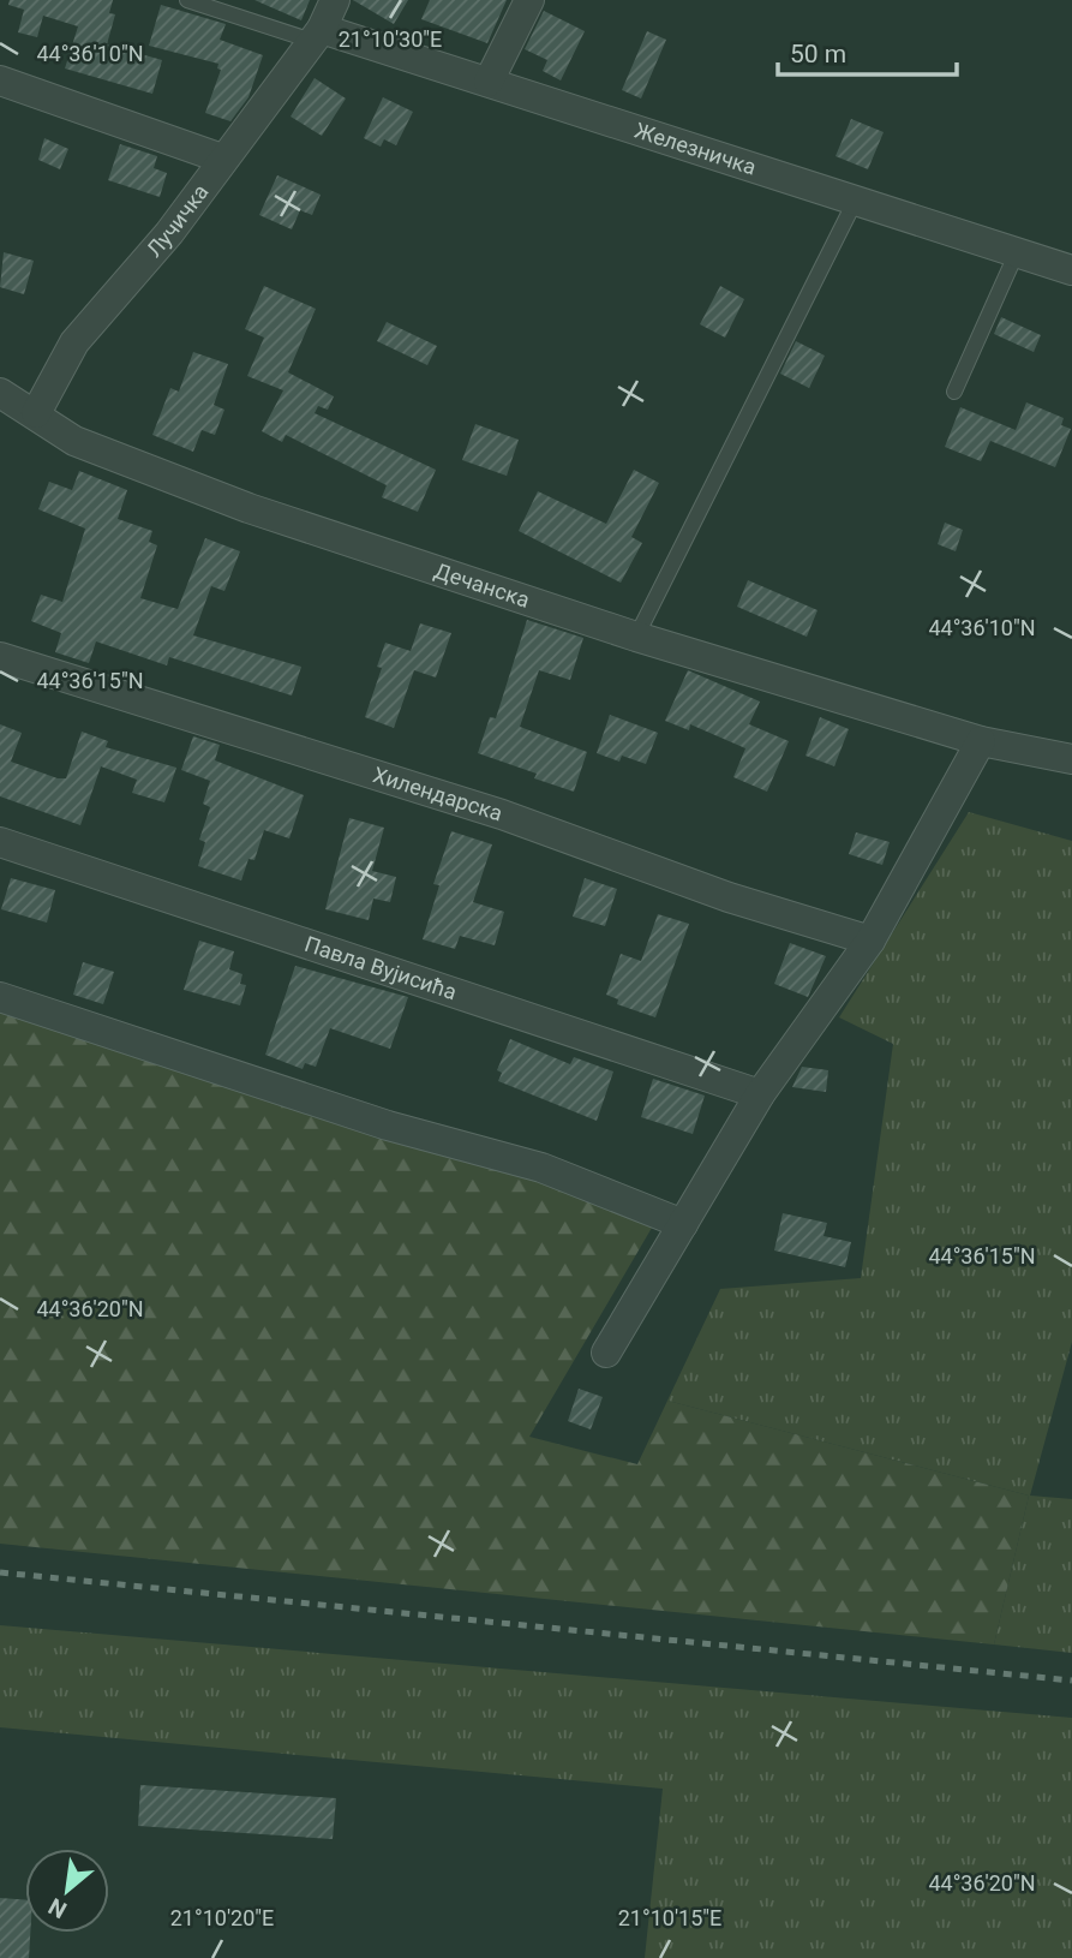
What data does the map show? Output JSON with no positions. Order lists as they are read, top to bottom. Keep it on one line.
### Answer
{"streets":{"street":["Железничка","Лучичка","Дечанска","Хилендарска","Павла Вујисића"]},"crossings":[["Железничка","Лучичка"],["Лучичка","Дечанска"]],"scale_bar":"50 m","north":"bottom left","coordinates":["21°10'30\"E","44°36'10\"N","44°36'15\"N","44°36'20\"N","21°10'20\"E","21°10'15\"E"]}
